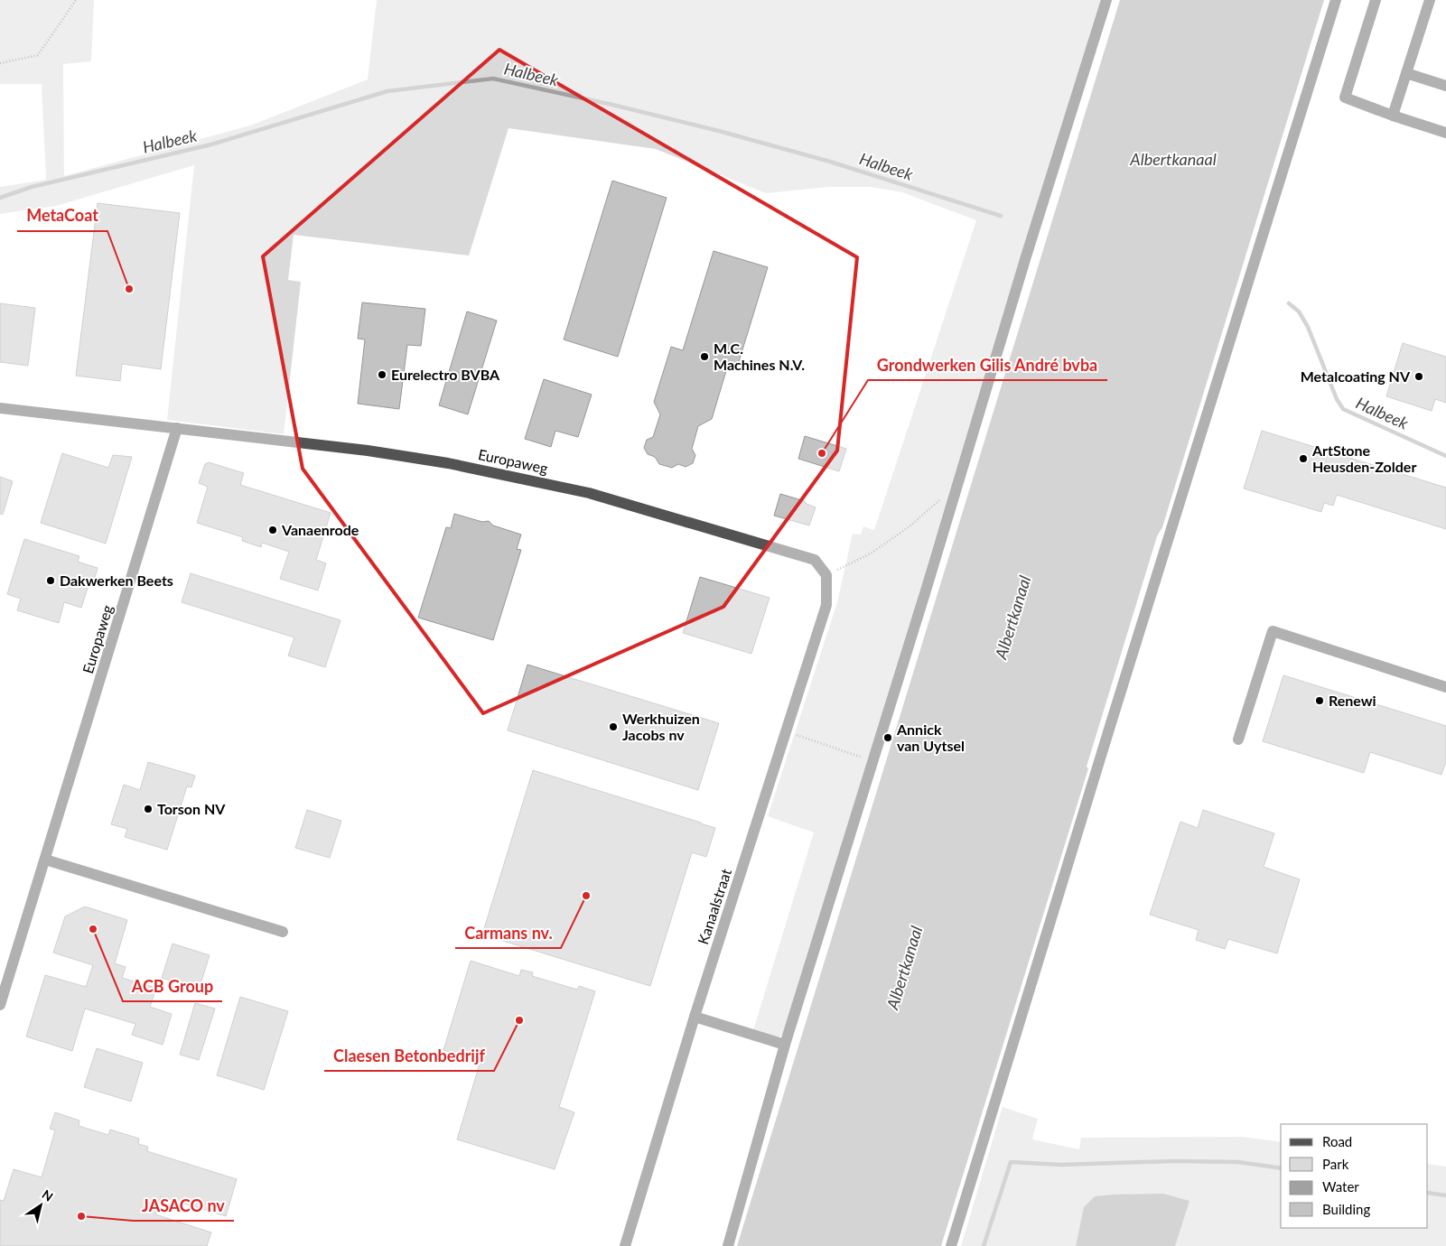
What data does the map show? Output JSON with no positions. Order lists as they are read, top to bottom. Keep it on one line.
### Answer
{"streets":{"street":["Europaweg","Kanaalstraat"]},"crossings":[["Europaweg","Kanaalstraat"]],"water":["Halbeek","Albertkanaal"],"places":["MetaCoat","M.C. Machines N.V.","Eurelectro BVBA","Metalcoating NV","Grondwerken Gilis André bvba","ArtStone Heusden-Zolder","Vanaenrode","Dakwerken Beets","Renewi","Werkhuizen Jacobs nv","Annick van Uytsel","Torson NV","Carmans nv.","ACB Group","Claesen Betonbedrijf","JASACO nv"],"legend":["Road","Park","Water","Building"],"north":"top right"}
